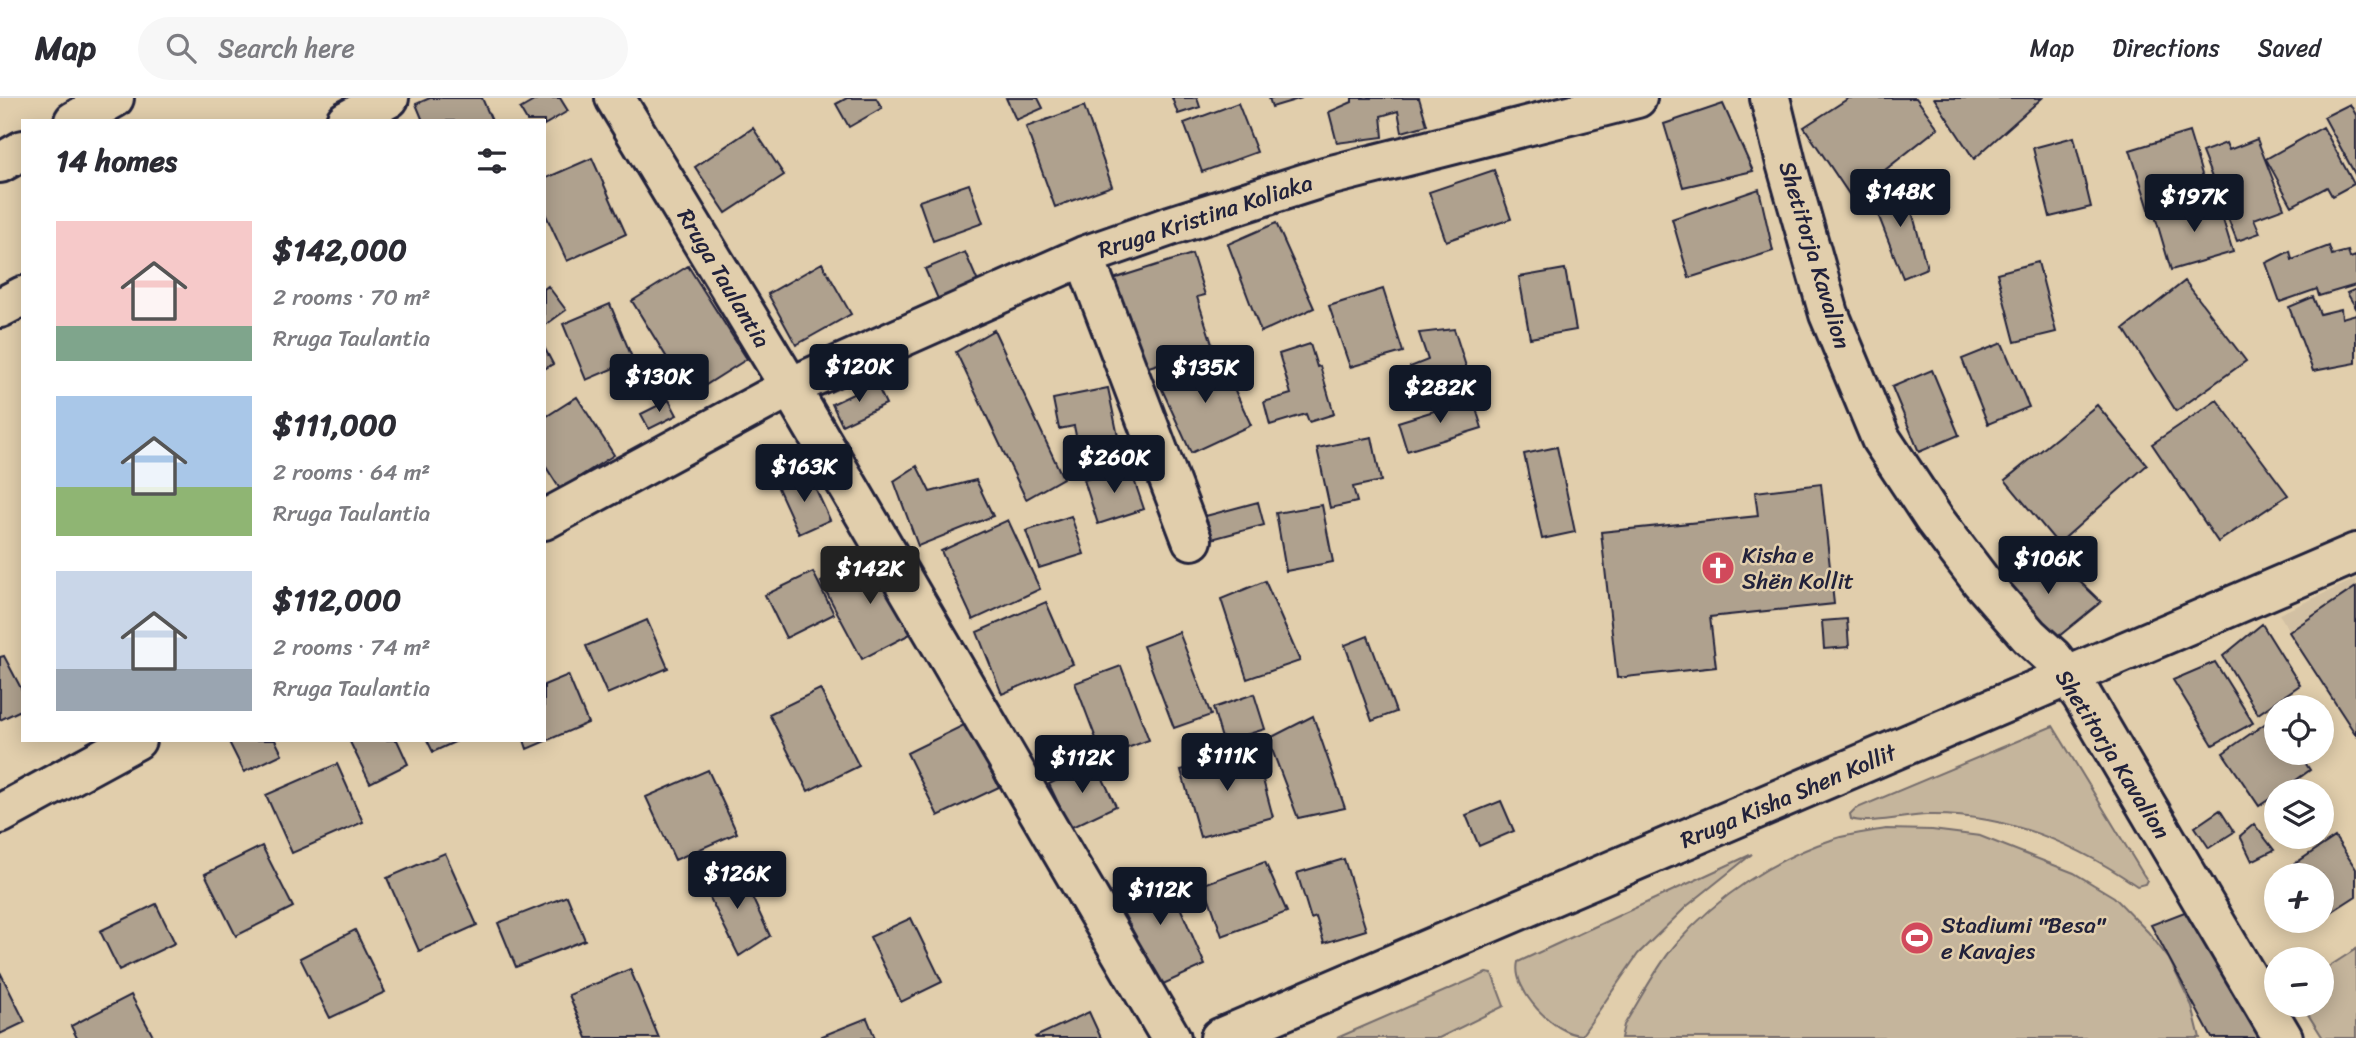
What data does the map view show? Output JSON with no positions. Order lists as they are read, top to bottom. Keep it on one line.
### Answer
{"streets":{"street":["Rruga Kristina Koliaka","Shetitorja Kavalion","Rruga Taulantia","Rruga Kisha Shen Kollit"]},"crossings":[["Rruga Kristina Koliaka","Rruga Taulantia"],["Shetitorja Kavalion","Rruga Kisha Shen Kollit"]],"places":{"church":["Kisha e Shën Kollit"],"sports":["Stadiumi \"Besa\" e Kavajes"]},"page":{"header":"Map","search":"Search here","nav":["Map","Directions","Saved"],"heading":"14 homes","price":["$148K","$197K","$120K","$135K","$130K","$282K","$260K","$163K","$106K","$142K","$111K","$112K","$126K","$112K"],"list":[{"name":"$142,000","note":"2 rooms · 70 m² · Rruga Taulantia"},{"name":"$111,000","note":"2 rooms · 64 m² · Rruga Taulantia"},{"name":"$112,000","note":"2 rooms · 74 m² · Rruga Taulantia"}],"map_buttons":["+","−"]}}
